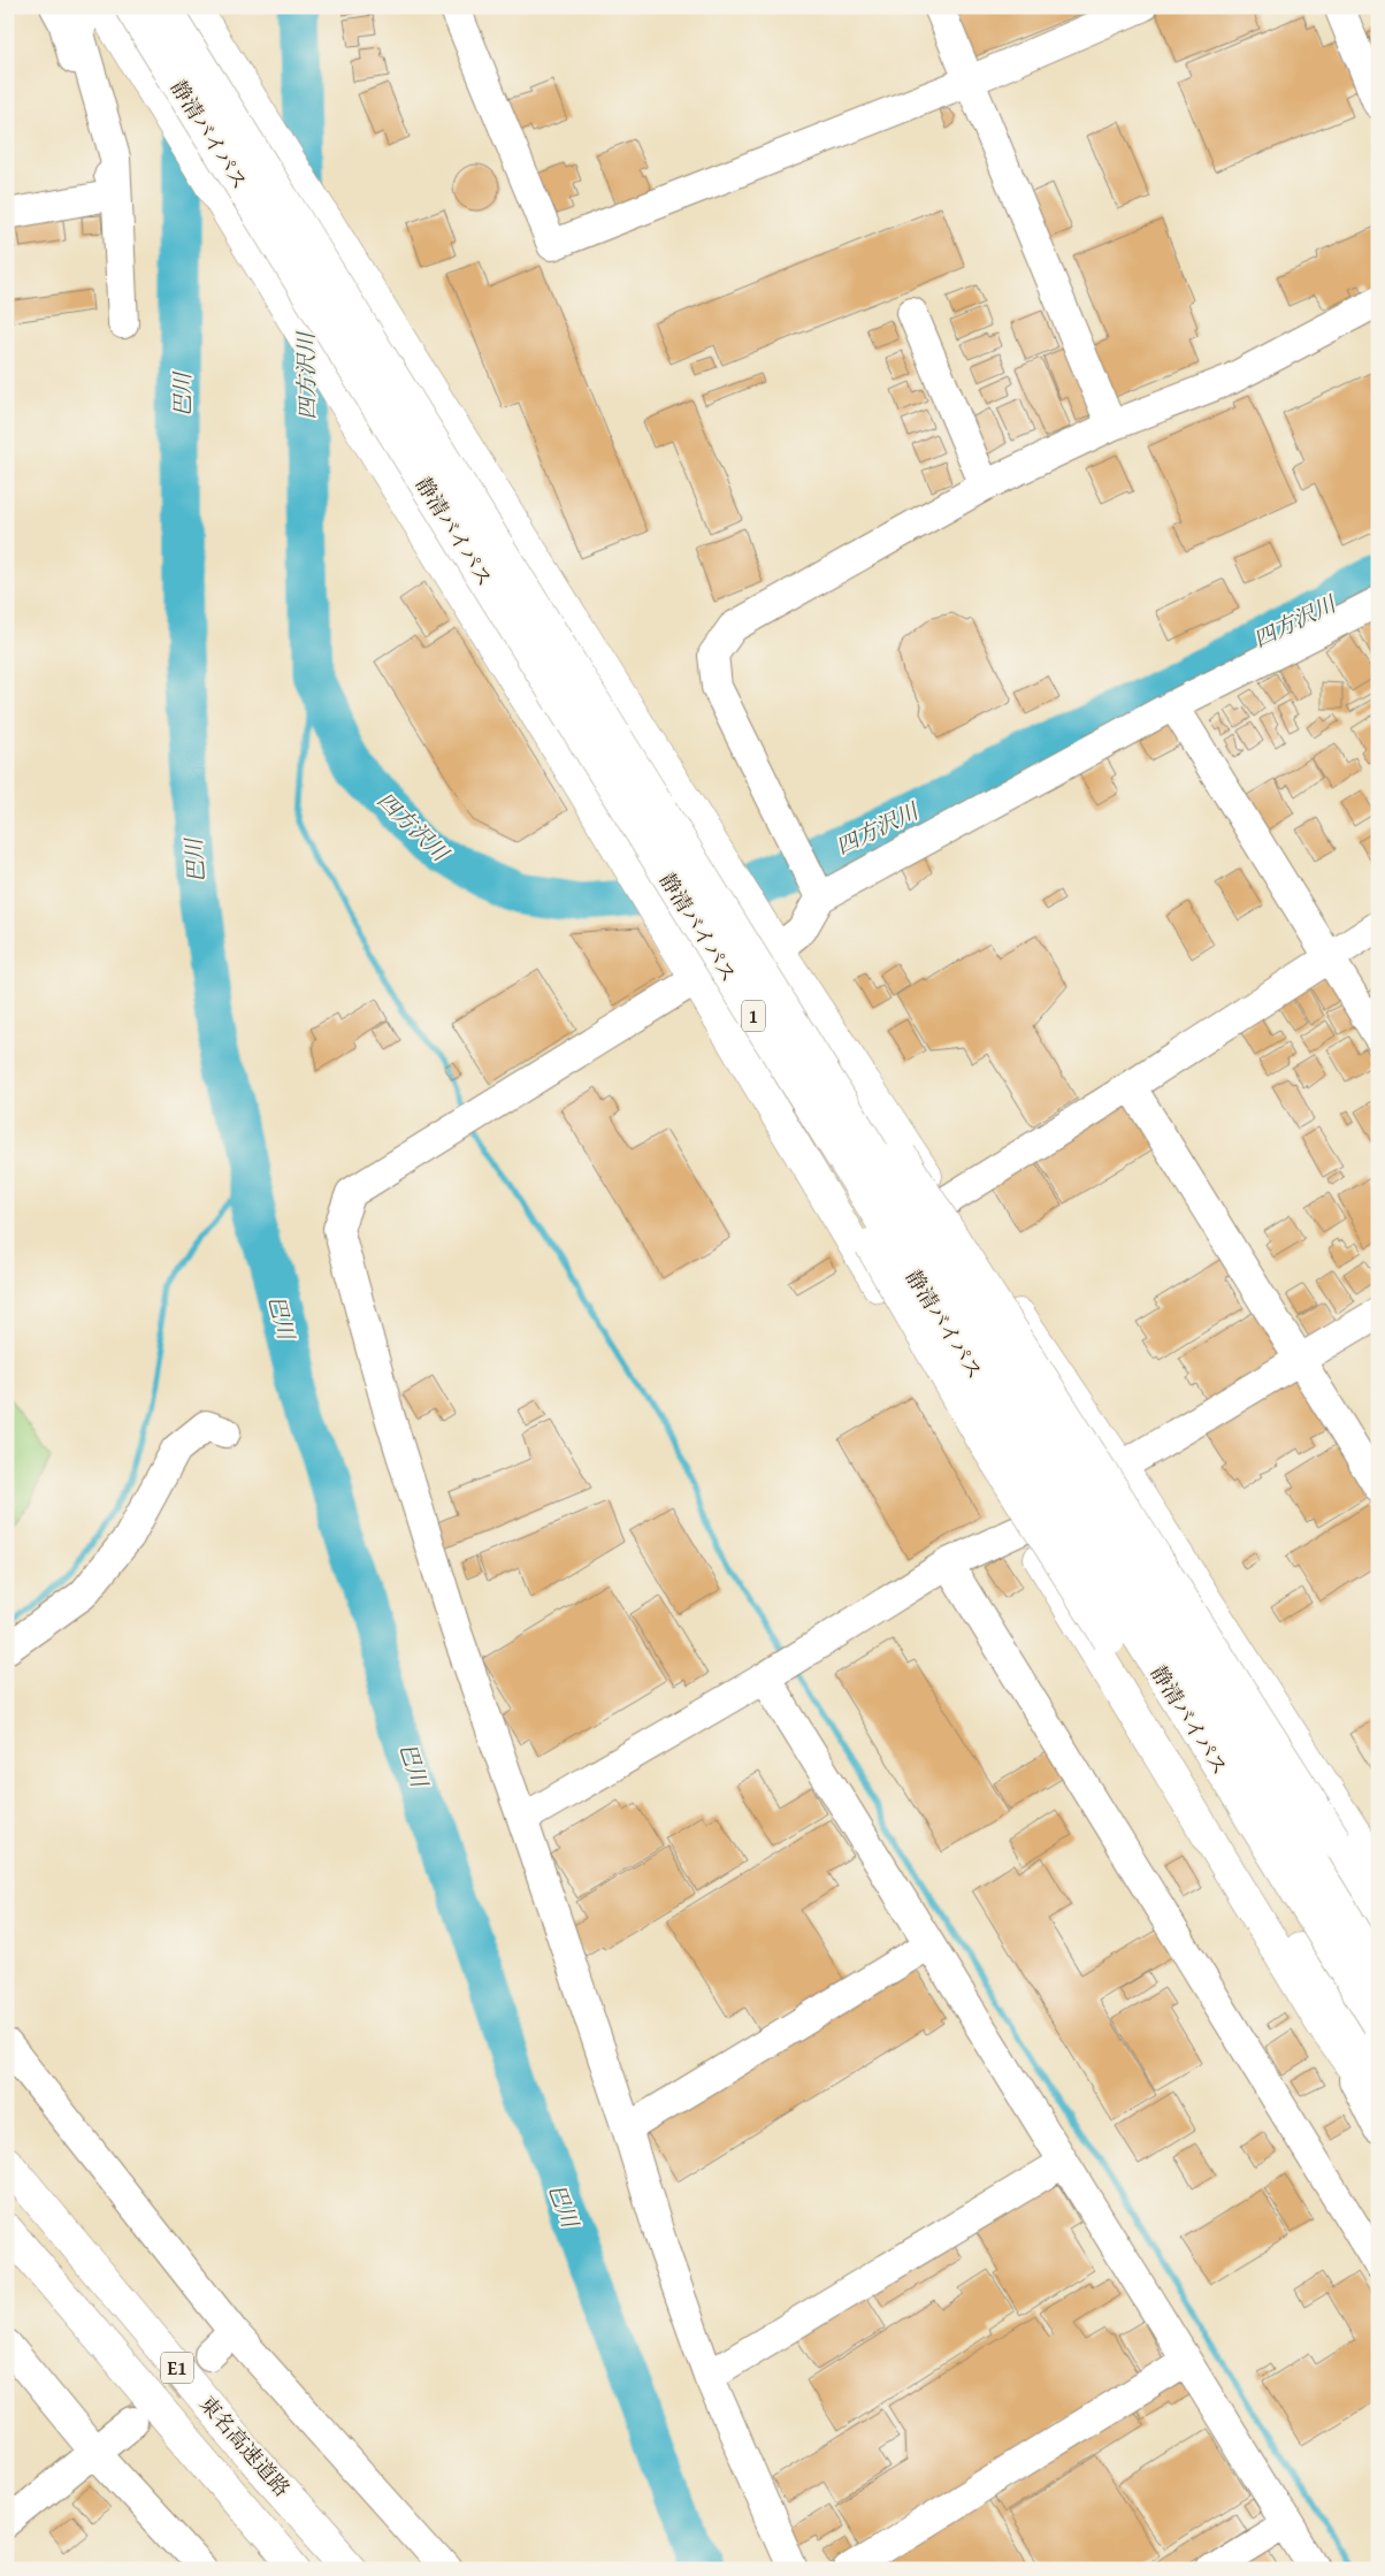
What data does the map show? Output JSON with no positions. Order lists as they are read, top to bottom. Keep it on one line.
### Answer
{"streets":{"highway":["静清バイパス","1","E1","東名高速道路"]},"water":["四方沢川","巴川"]}
